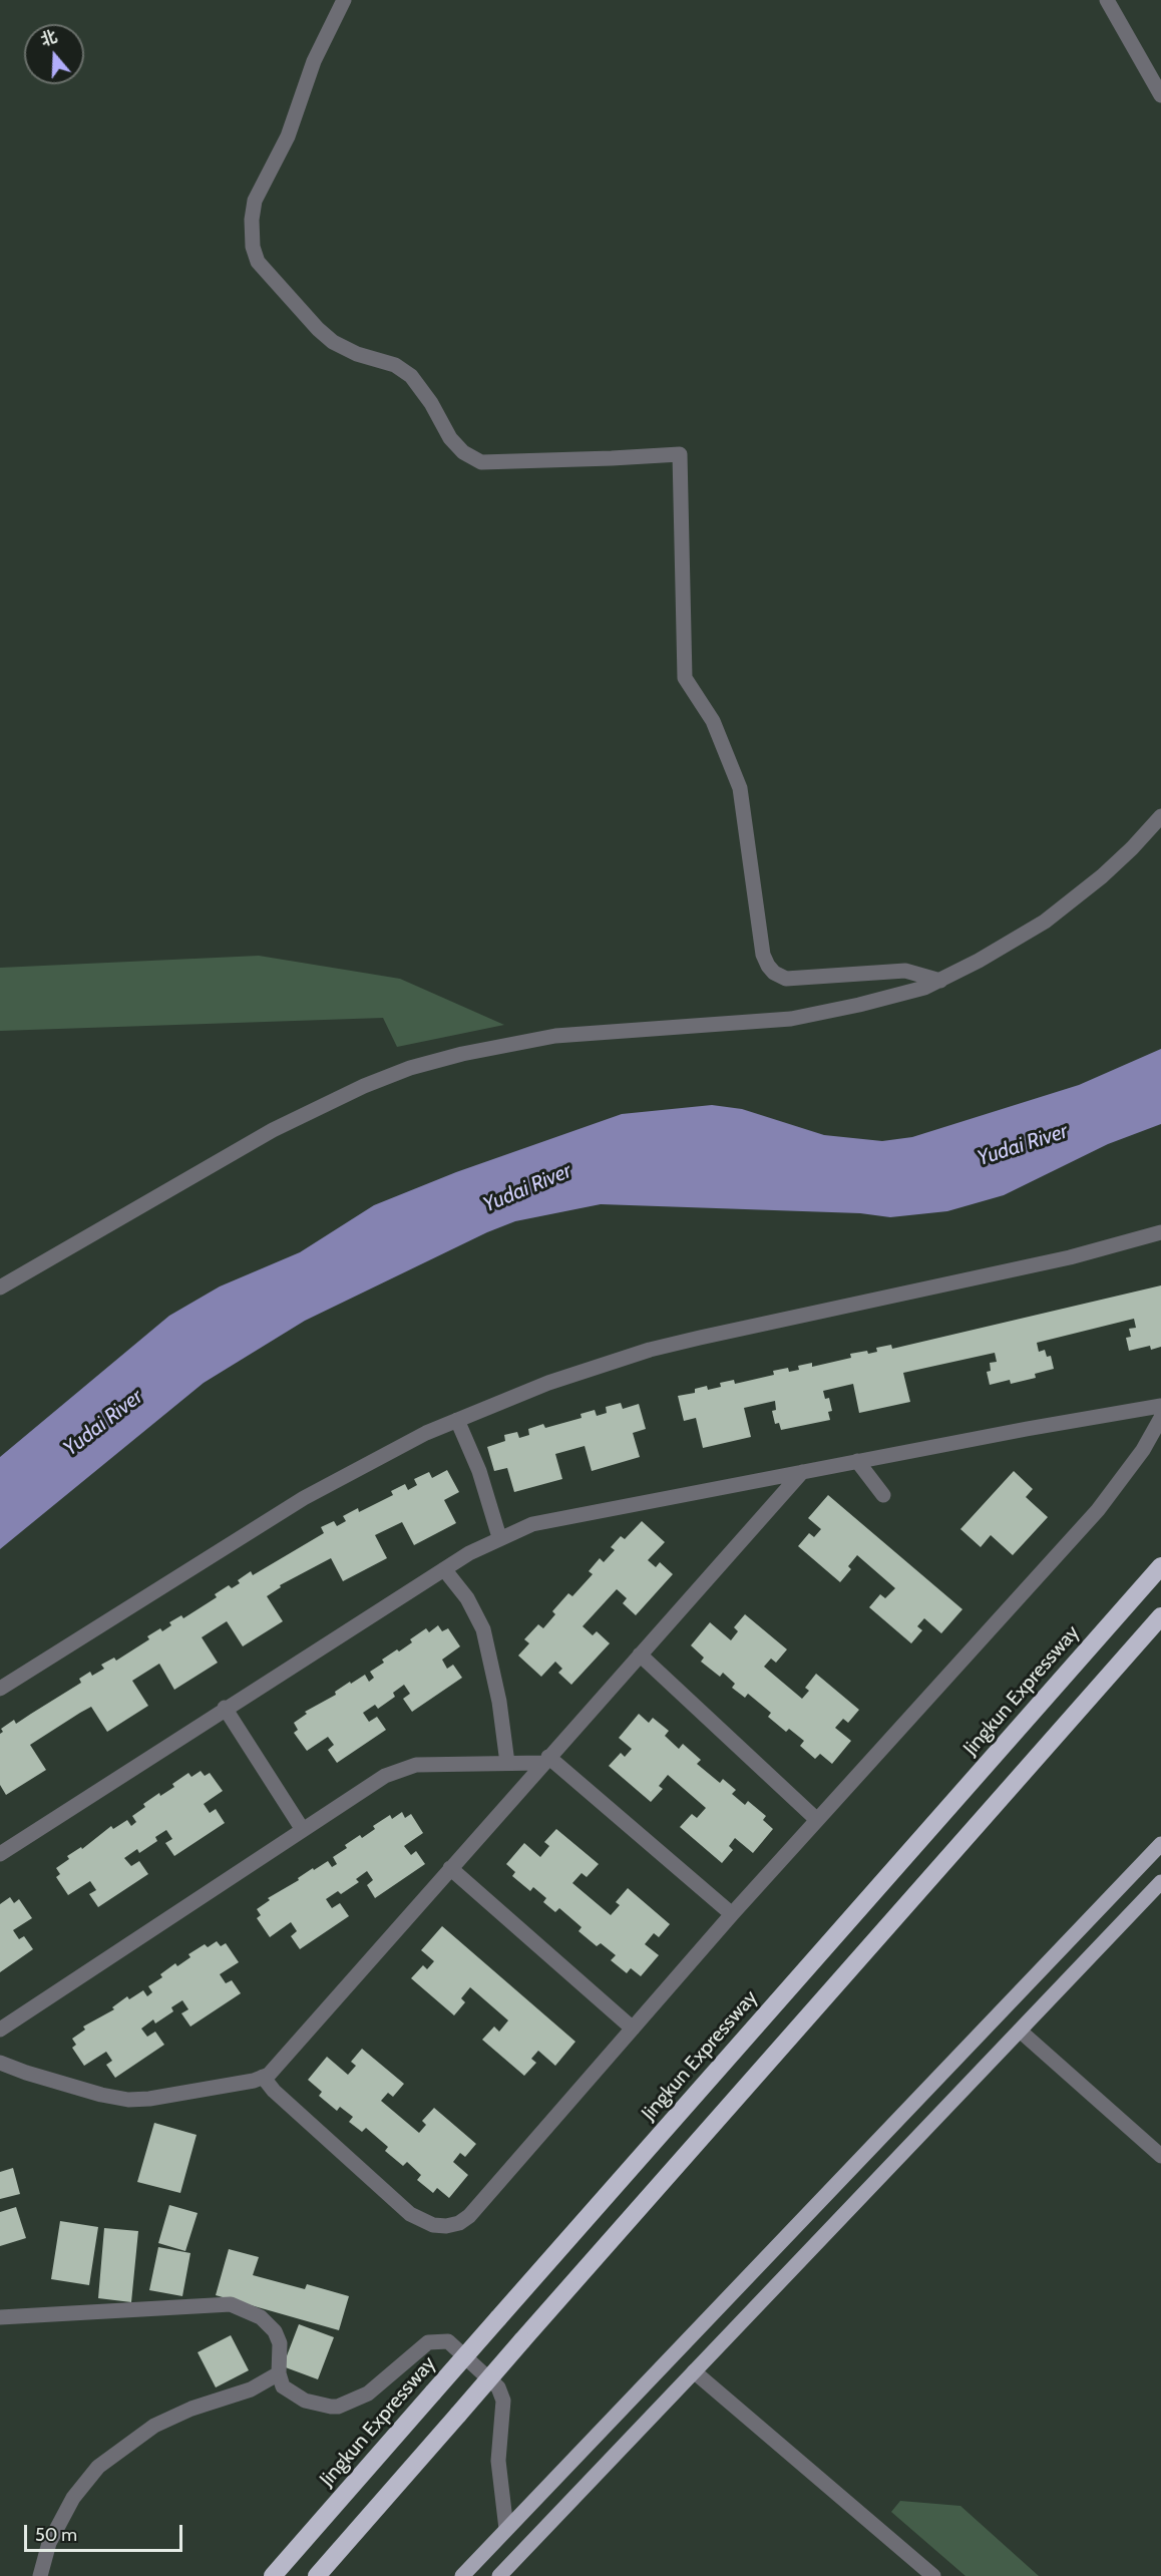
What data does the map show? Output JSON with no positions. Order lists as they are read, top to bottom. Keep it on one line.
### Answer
{"streets":{"highway":["Jingkun Expressway"]},"water":["Yudai River"],"scale_bar":"50 m","north":"top"}
